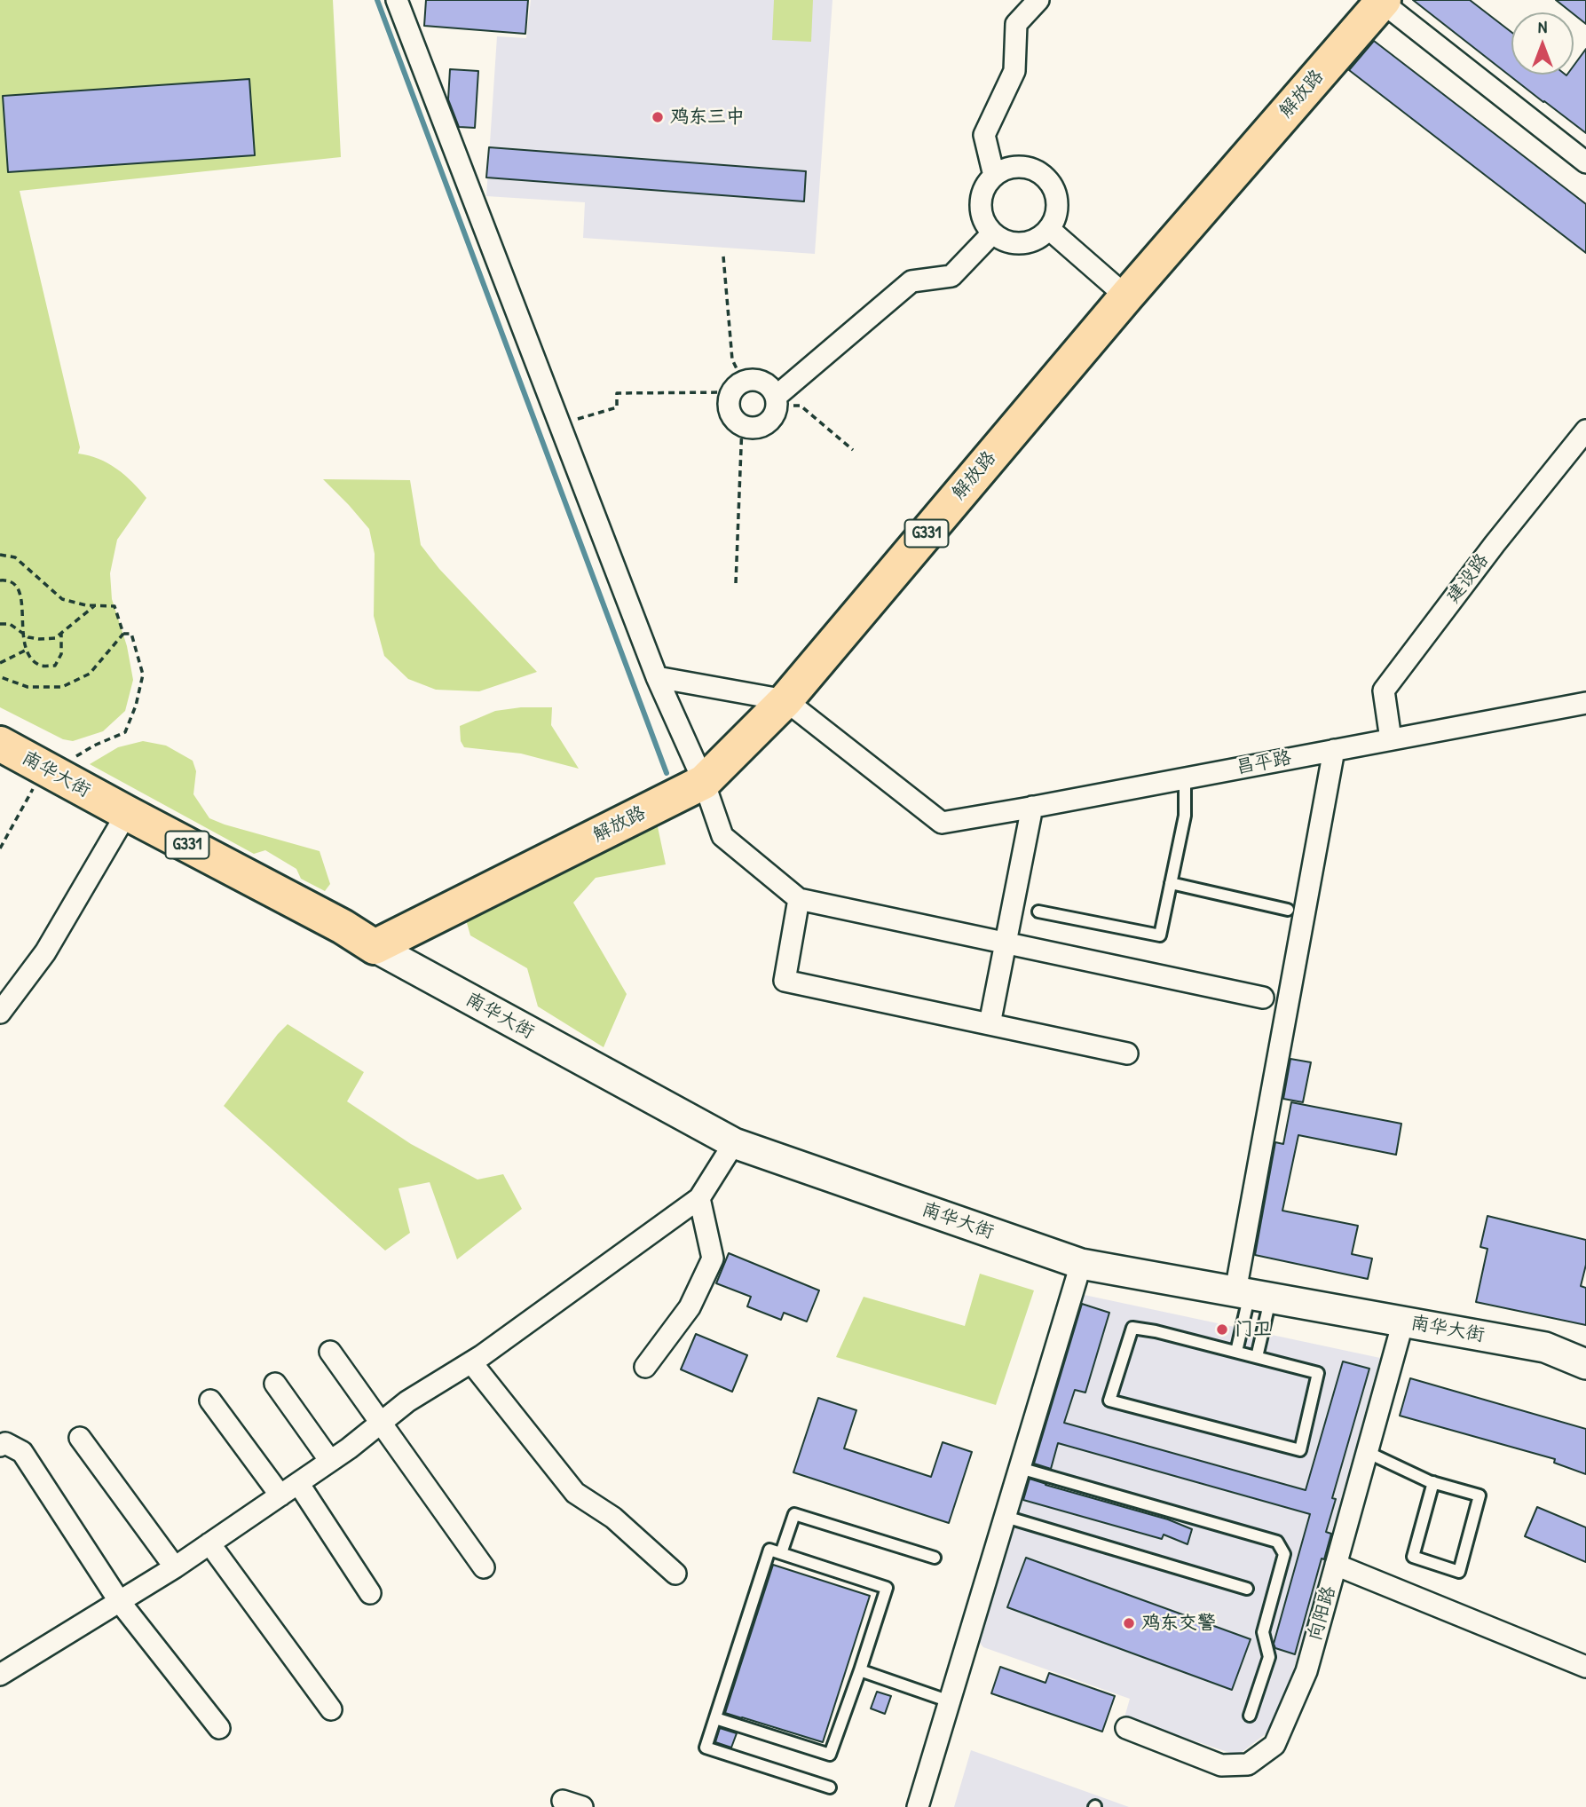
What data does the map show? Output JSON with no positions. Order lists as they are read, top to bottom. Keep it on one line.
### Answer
{"streets":{"highway":["解放路","G331","南华大街"],"street":["建设路","昌平路","向阳路"]},"crossings":[["解放路","昌平路"],["解放路","南华大街"],["建设路","昌平路"],["南华大街","向阳路"]],"places":["鸡东三中","门卫","鸡东交警"],"north":"top"}
